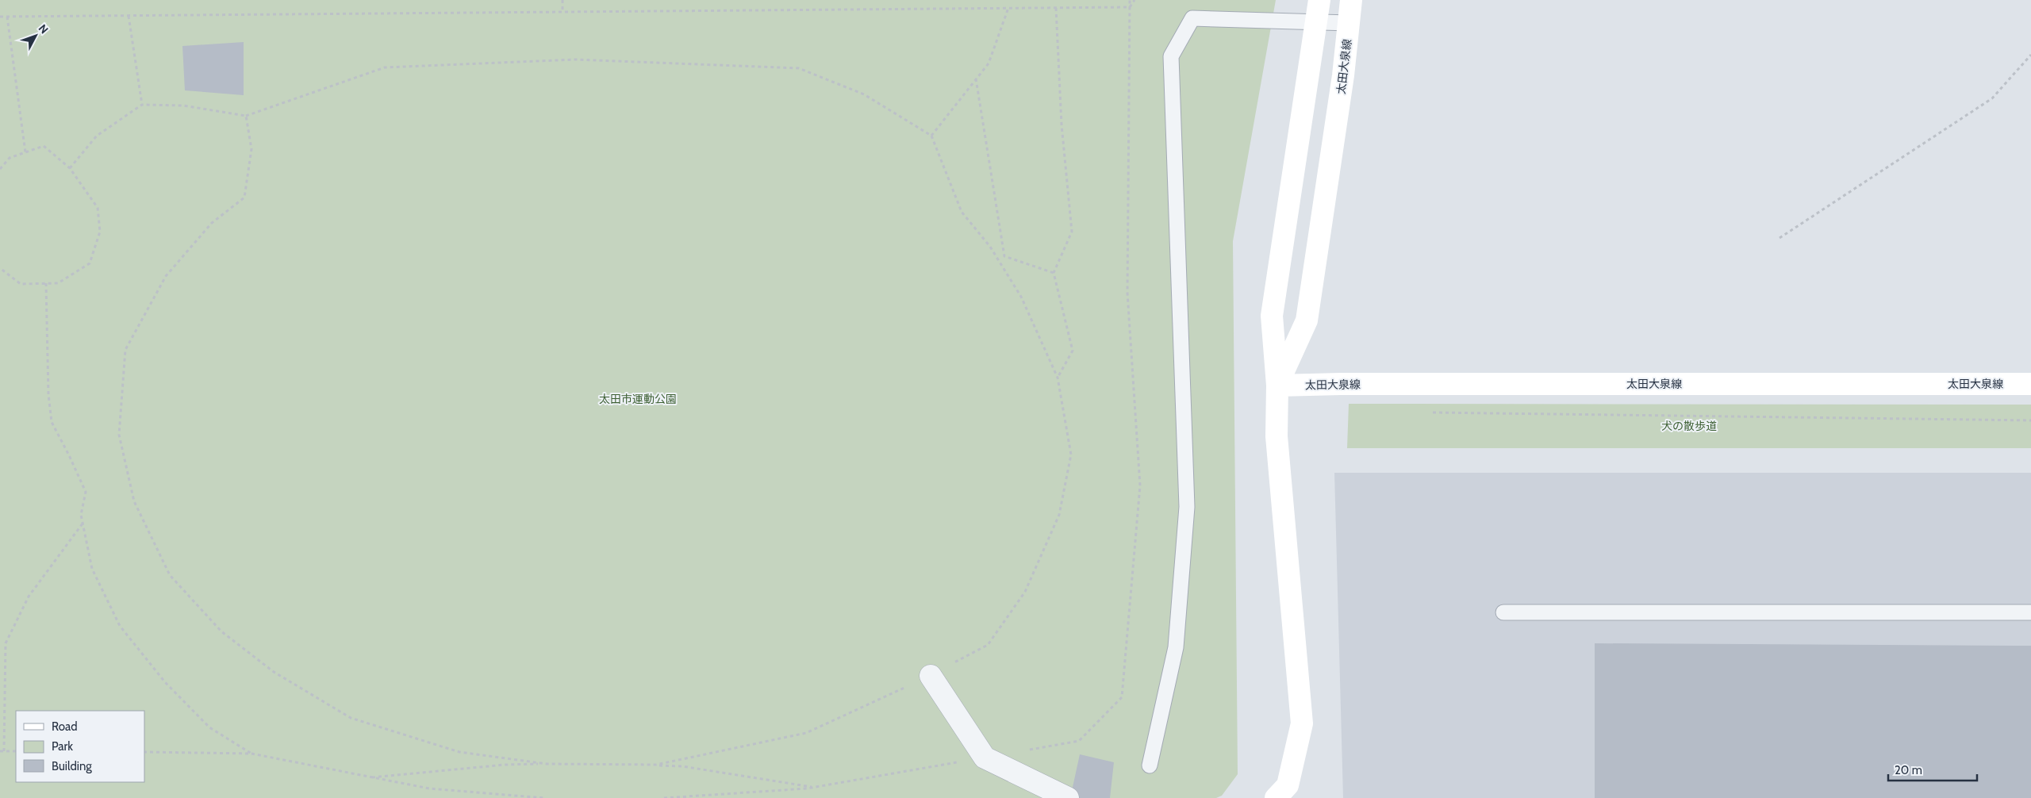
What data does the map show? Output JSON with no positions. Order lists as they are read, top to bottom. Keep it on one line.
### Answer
{"streets":{"main road":["太田大泉線"]},"parks":["太田市運動公園","犬の散歩道"],"legend":["Road","Park","Building"],"scale_bar":"20 m","north":"top right"}
